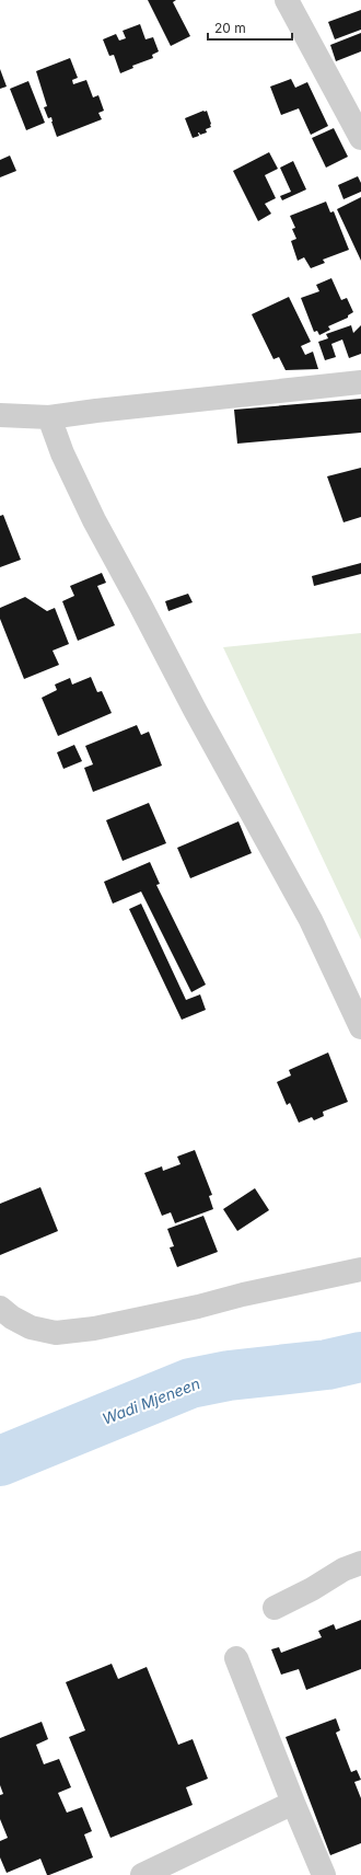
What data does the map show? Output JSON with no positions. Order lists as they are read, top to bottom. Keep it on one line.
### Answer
{"water":["Wadi Mjeneen"],"scale_bar":"20 m"}
